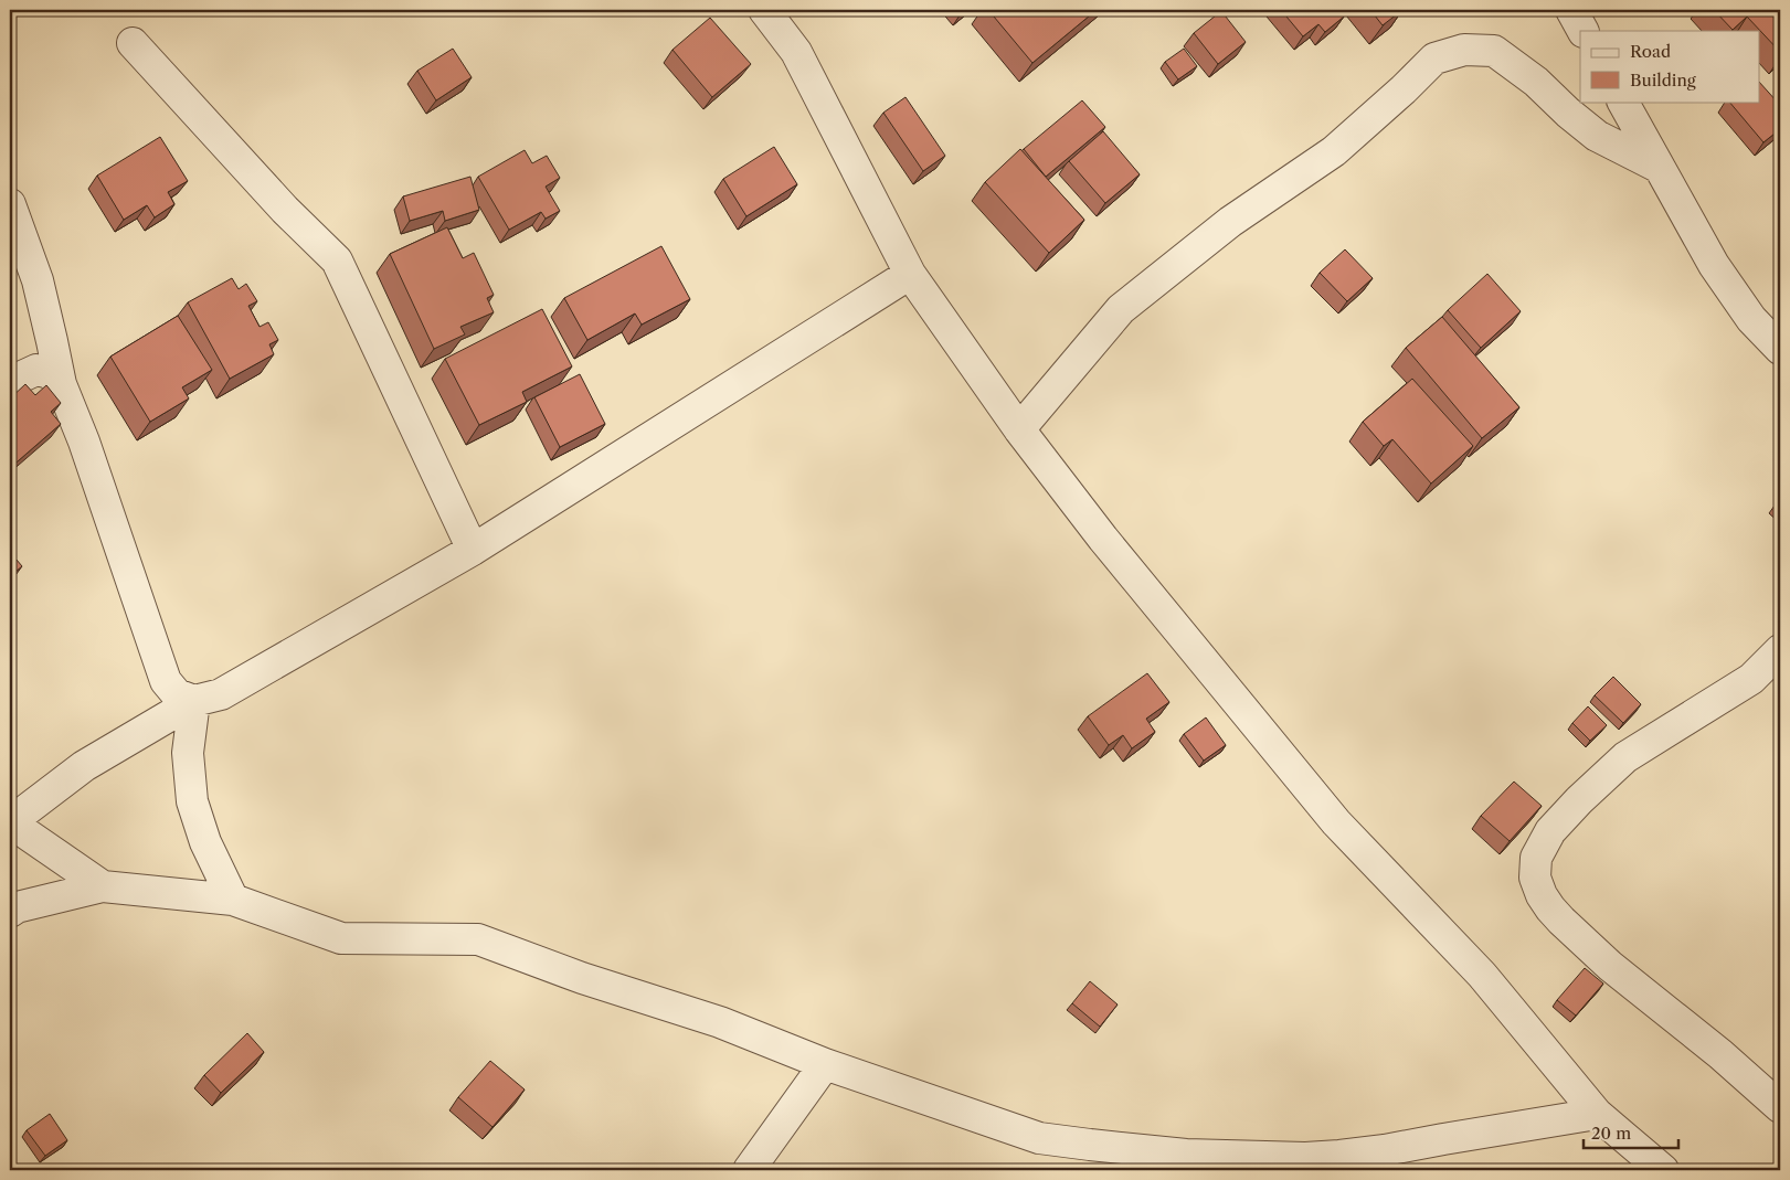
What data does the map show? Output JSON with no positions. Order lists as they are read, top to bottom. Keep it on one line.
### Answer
{"legend":["Road","Building"],"scale_bar":"20 m"}
